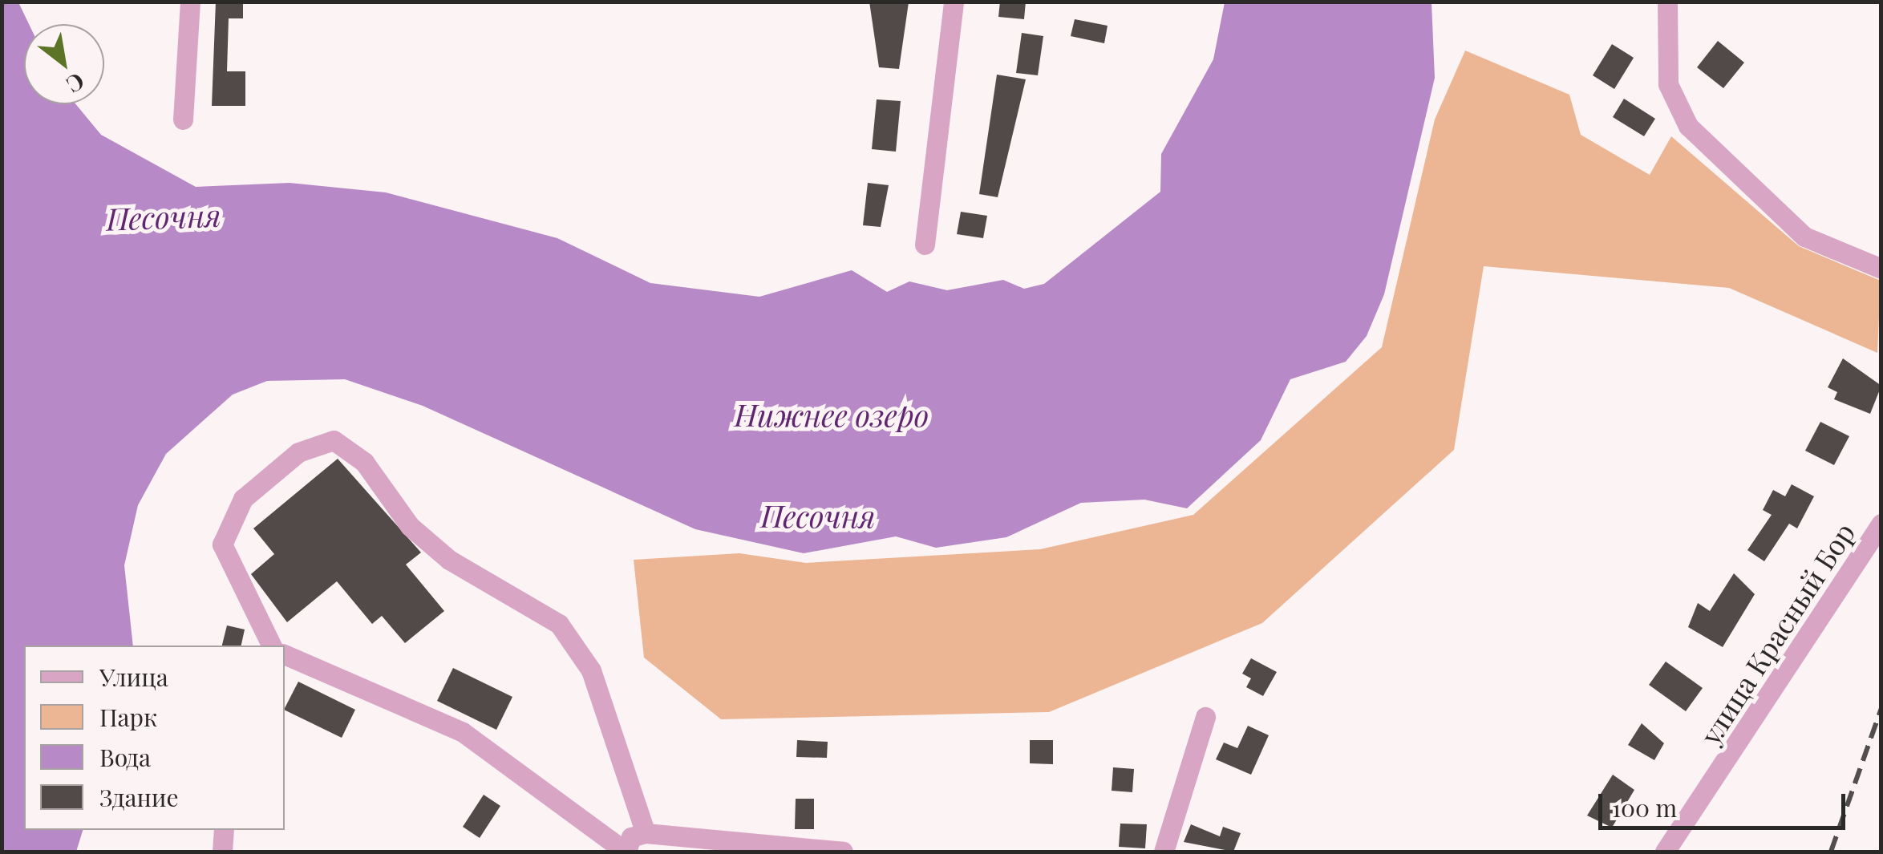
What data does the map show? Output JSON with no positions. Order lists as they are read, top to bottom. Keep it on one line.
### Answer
{"streets":{"street":["улица Красный Бор"]},"water":["Песочня","Нижнее озеро"],"legend":["Улица","Парк","Вода","Здание"],"scale_bar":"100 m","north":"bottom right"}
